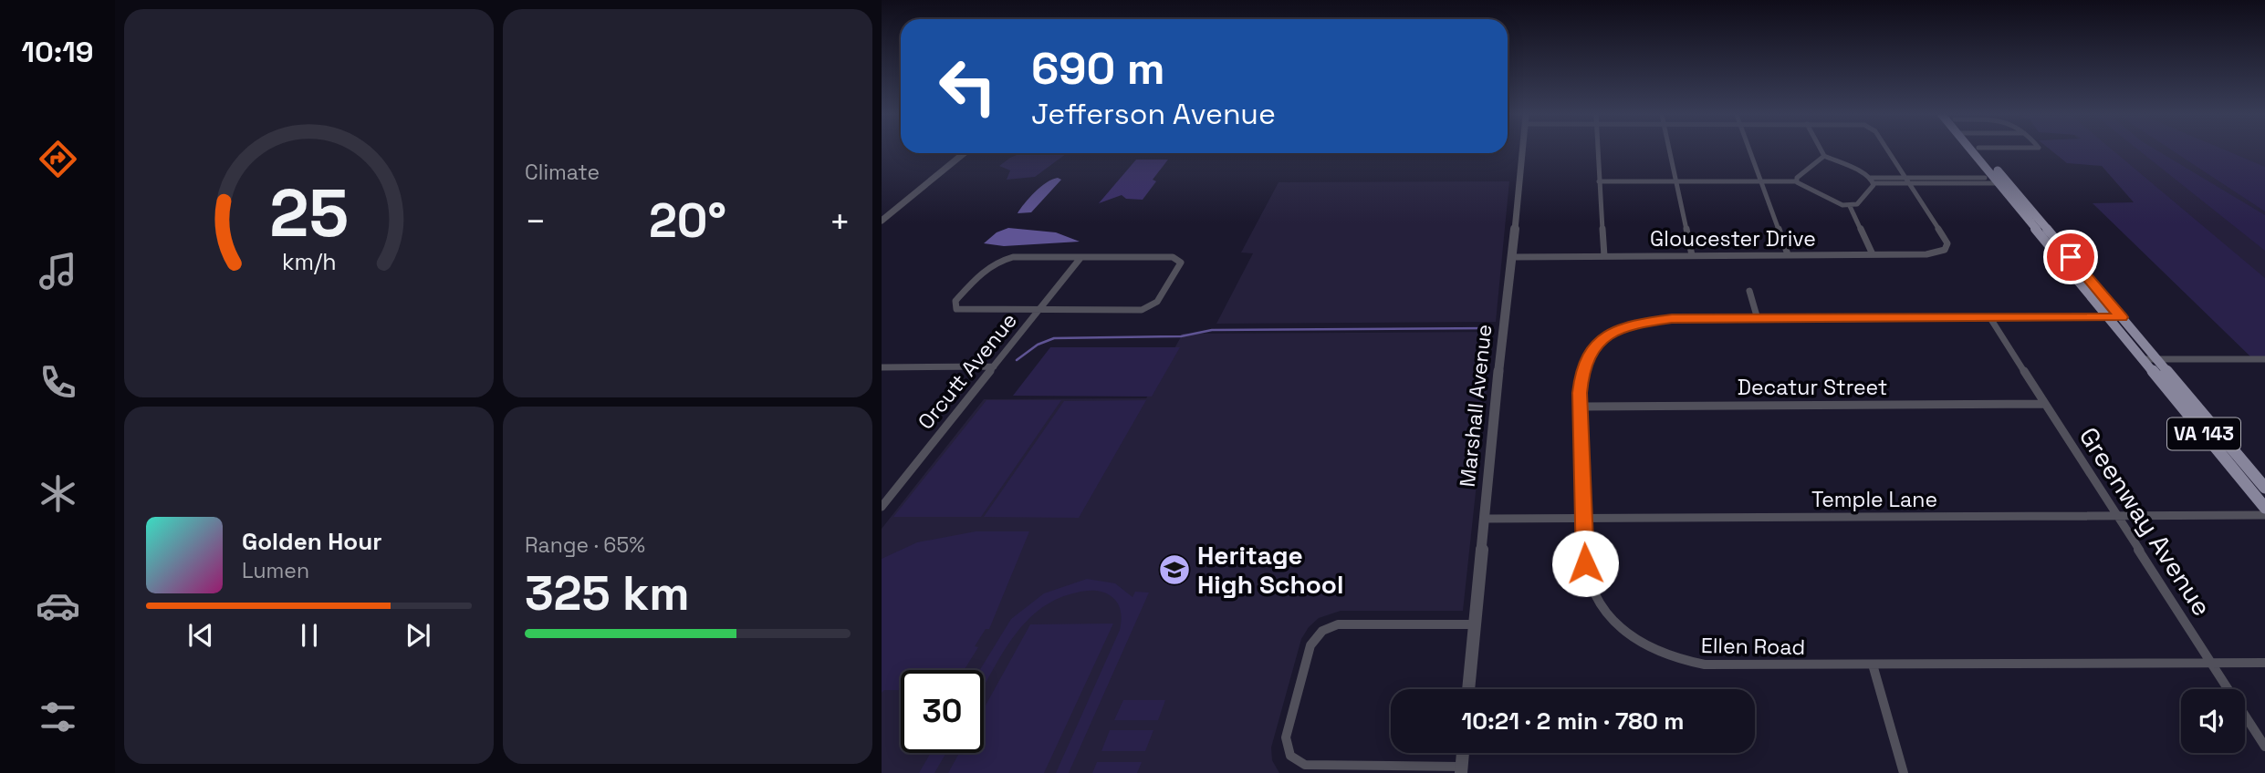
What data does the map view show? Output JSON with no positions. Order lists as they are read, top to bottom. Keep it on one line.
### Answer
{"streets":{"main road":["VA 143"],"street":["Gloucester Drive","Orcutt Avenue","Decatur Street","Marshall Avenue","Temple Lane","Greenway Avenue","Ellen Road"]},"crossings":[["Gloucester Drive","Marshall Avenue"],["Decatur Street","Greenway Avenue"],["Decatur Street","Ellen Road"],["Marshall Avenue","Temple Lane"],["VA 143","Ellen Road"],["Temple Lane","Greenway Avenue"],["Temple Lane","Ellen Road"],["Greenway Avenue","Ellen Road"]],"places":{"school or university":["Heritage High School"]},"page":{"tabs":"10:19","tile":["Climate",["Range · 65%","325 km"]],"turn":["690 m","Jefferson Avenue"],"heat":["−","20°","+"],"song":["Golden Hour","Lumen"],"limit":"30","trip":"10:21 · 2 min · 780 m","gauge":["25","km/h"]}}
